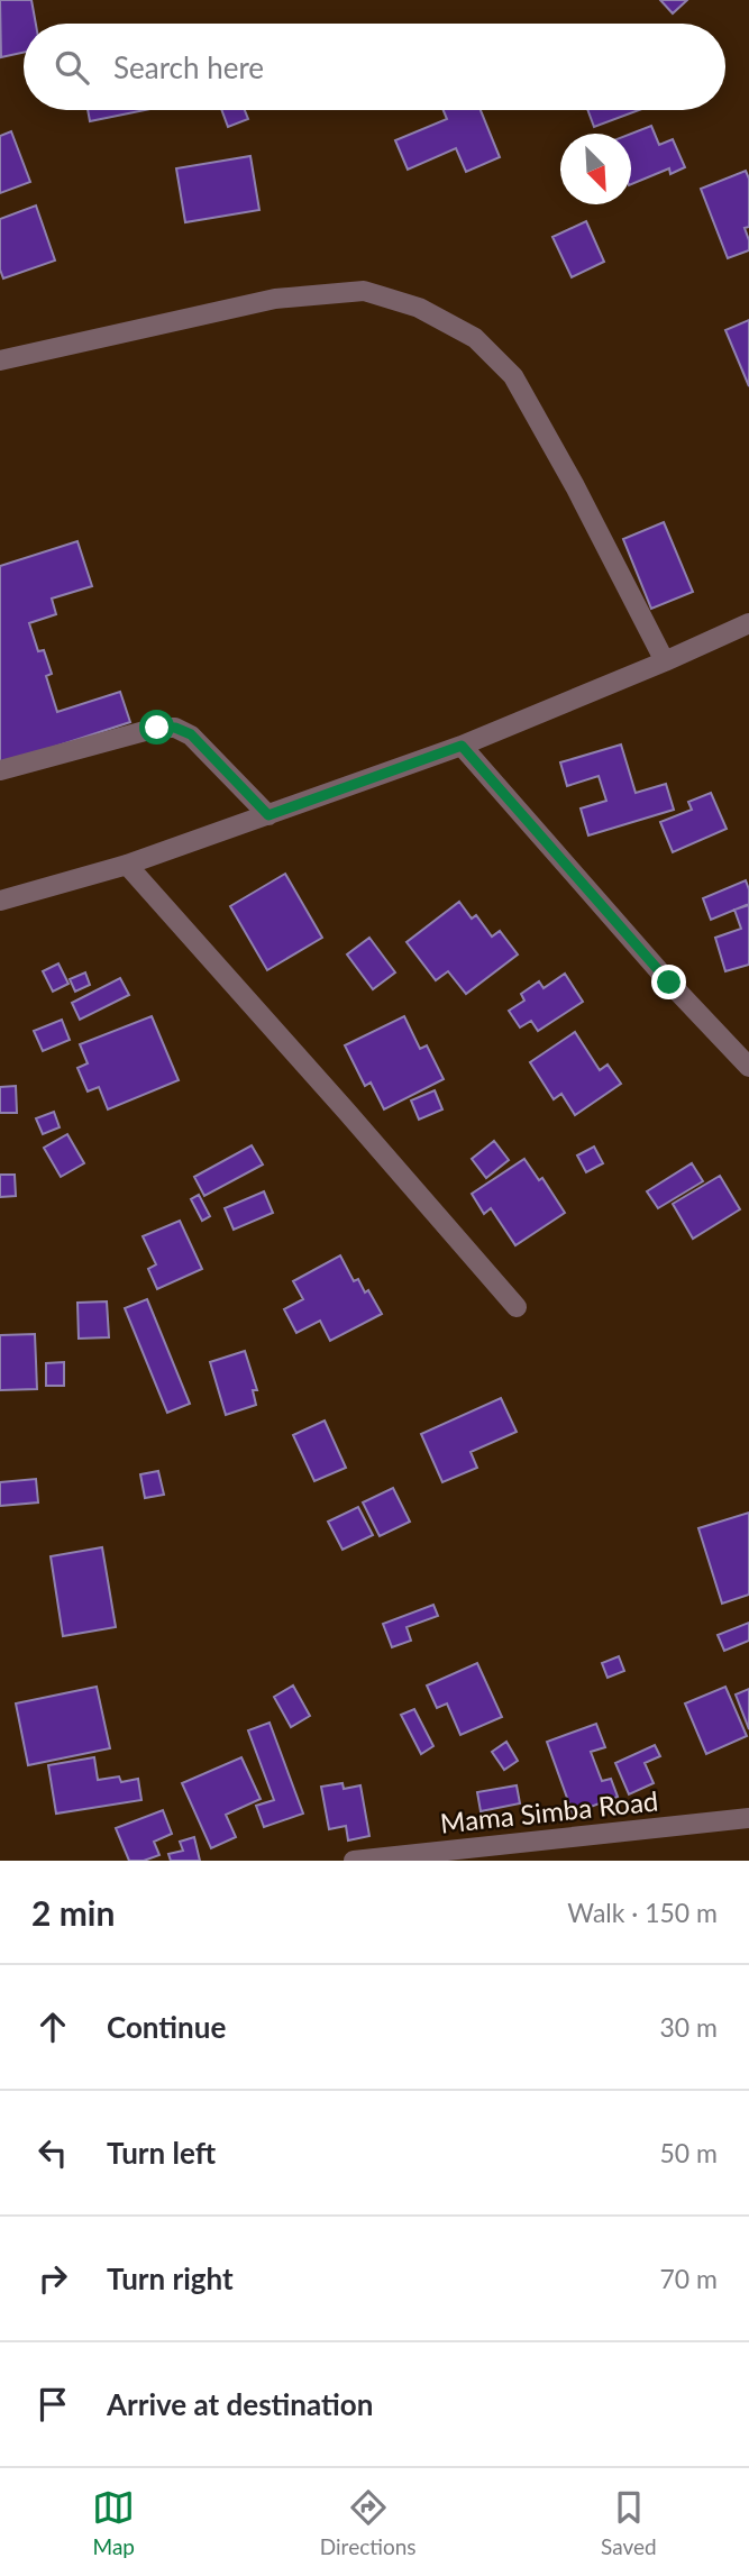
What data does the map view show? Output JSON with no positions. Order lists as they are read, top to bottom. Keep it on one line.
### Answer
{"streets":{"street":["Mama Simba Road"]},"north":"bottom right","page":{"search":"Search here","heading":["2 min","Walk · 150 m"],"list":[["Continue","30 m"],["Turn left","50 m"],["Turn right","70 m"],"Arrive at destination"],"nav":["Map","Directions","Saved"]}}
